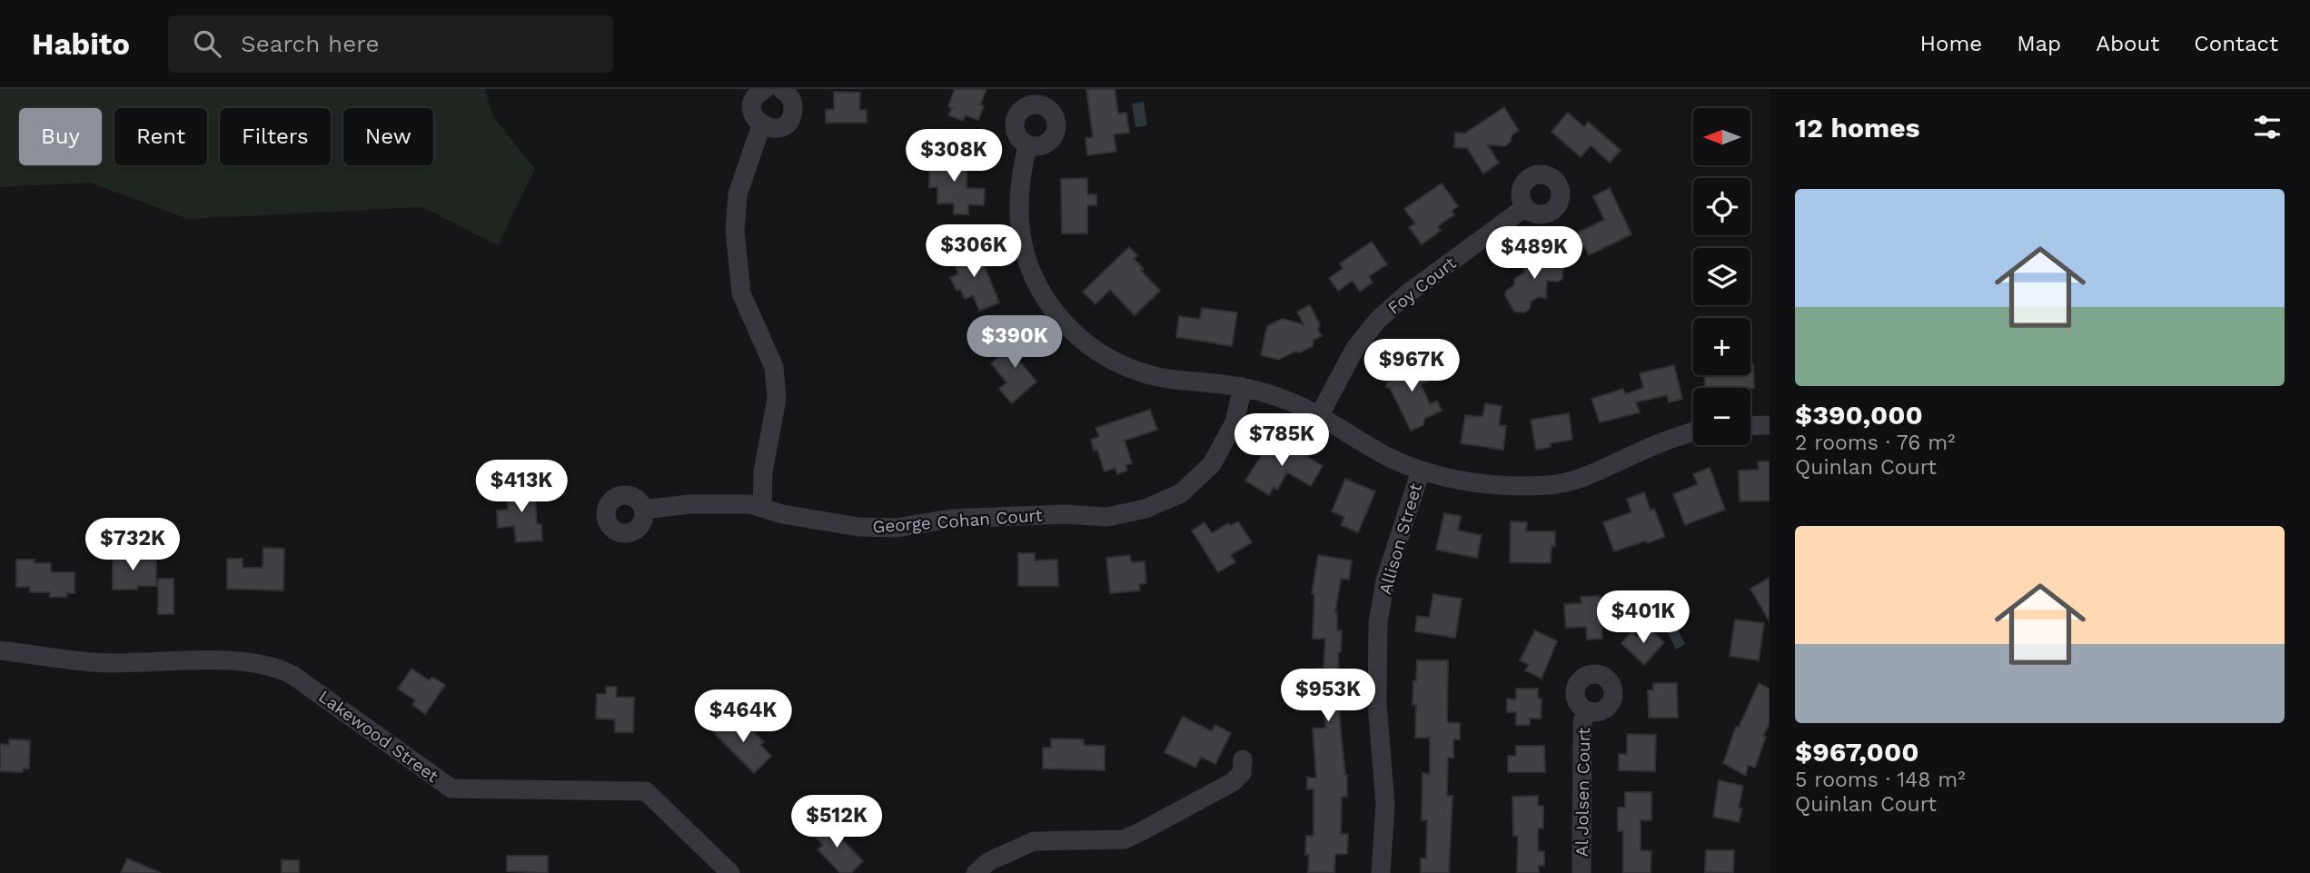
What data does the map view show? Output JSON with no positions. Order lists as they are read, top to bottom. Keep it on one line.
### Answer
{"streets":{"street":["Foy Court","George Cohan Court","Allison Street","Lakewood Street","Al Jolsen Court"]},"north":"left","page":{"header":"Habito","search":"Search here","nav":["Home","Map","About","Contact"],"heading":"12 homes","map_buttons":["+","−"],"chip":["Buy","Rent","Filters","New"],"price":["$308K","$306K","$489K","$390K","$967K","$785K","$413K","$732K","$401K","$953K","$464K","$512K"],"list":[{"name":"$390,000","note":"2 rooms · 76 m² · Quinlan Court"},{"name":"$967,000","note":"5 rooms · 148 m² · Quinlan Court"}]}}
